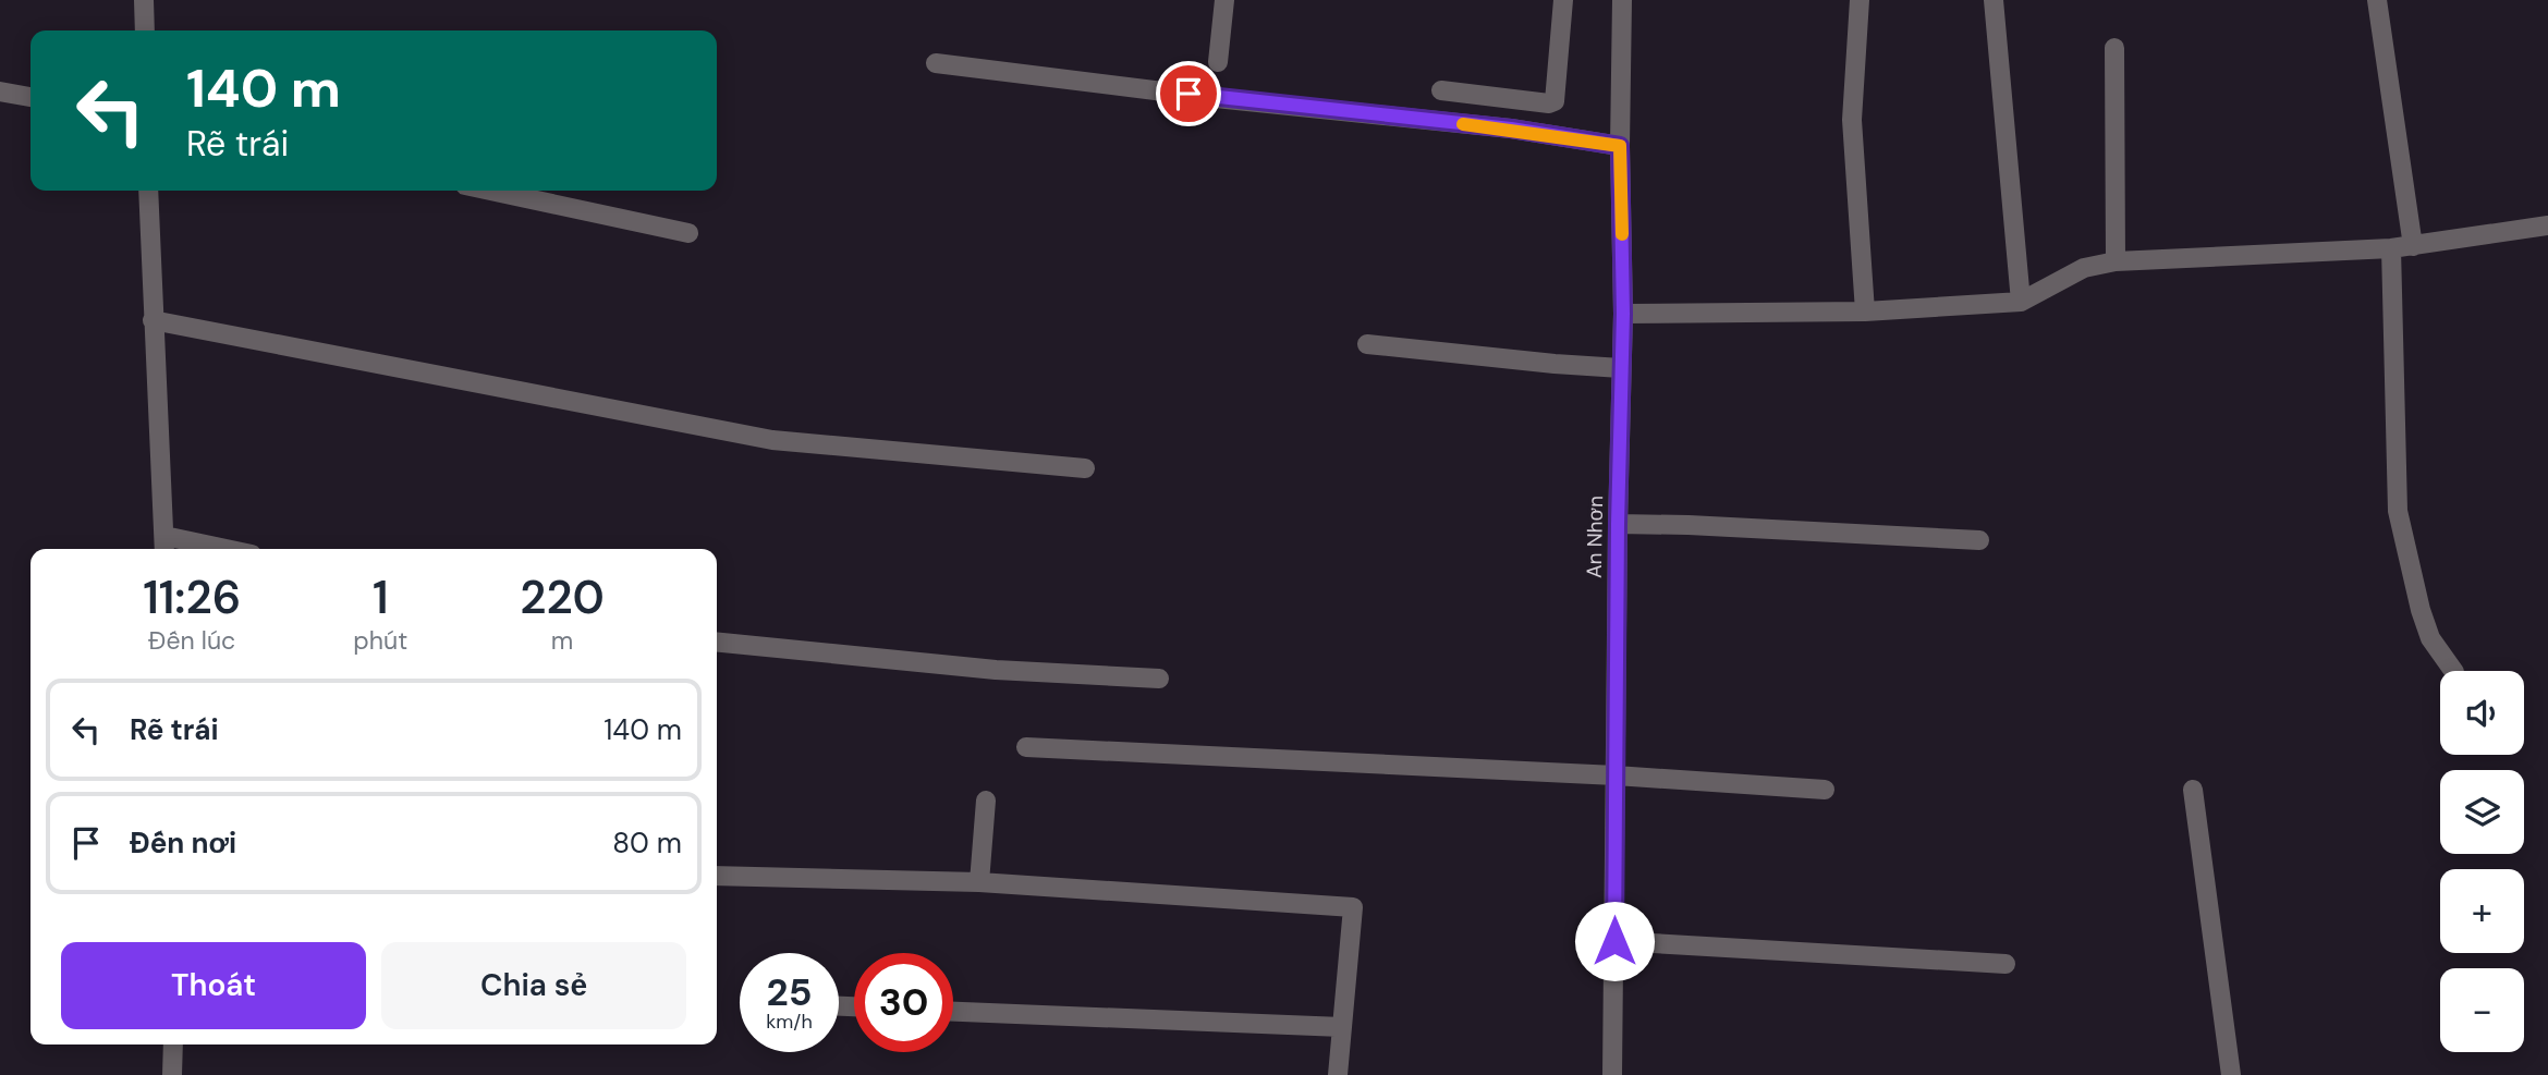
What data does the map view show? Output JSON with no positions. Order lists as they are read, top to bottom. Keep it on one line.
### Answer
{"streets":{"street":["An Nhơn"]},"page":{"turn":["140 m","Rẽ trái"],"eta":["11:26","Đến lúc","1","phút","220","m"],"map_buttons":["+","−"],"list":[{"name":"Rẽ trái","value":"140 m"},{"name":"Đến nơi","value":"80 m"}],"buttons":["Thoát","Chia sẻ"],"speed":"25 km/h","limit":"30"}}
